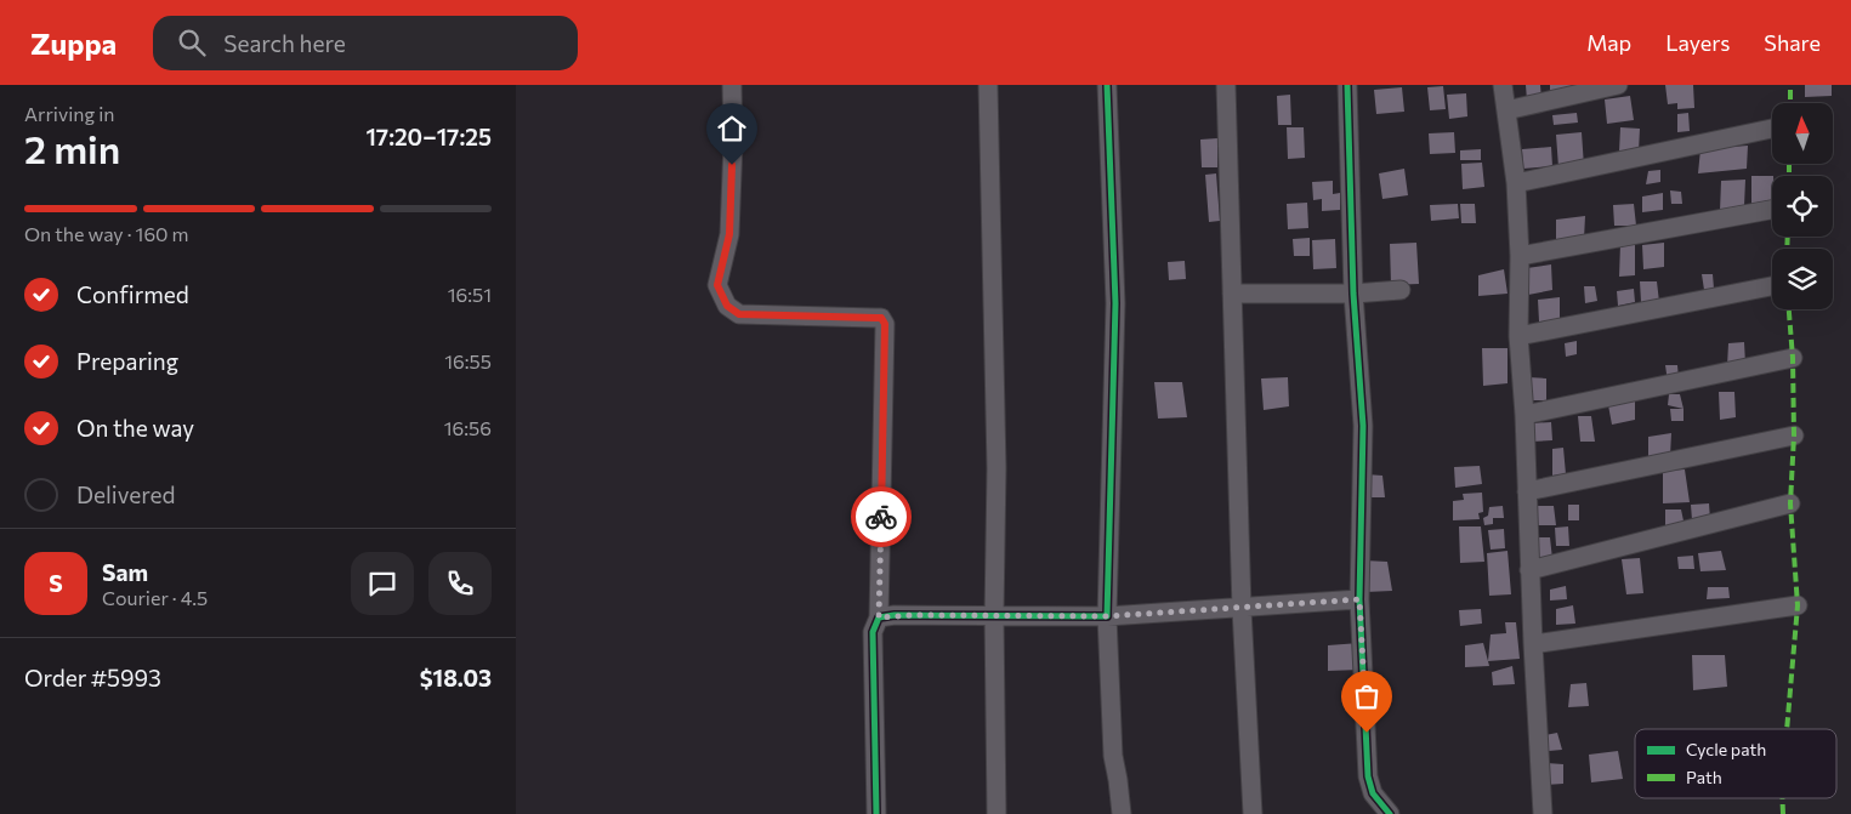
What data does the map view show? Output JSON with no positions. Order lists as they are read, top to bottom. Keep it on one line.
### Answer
{"legend":["Cycle path","Path"],"north":"top","page":{"header":"Zuppa","search":"Search here","nav":["Map","Layers","Share"],"heading":["2 min","Arriving in","17:20–17:25"],"panel":["Sam","Courier · 4.5","Order #5993","$18.03"],"bar":"On the way · 160 m","list":[["Confirmed","16:51"],["Preparing","16:55"],["On the way","16:56"],"Delivered"],"round":"S"}}
